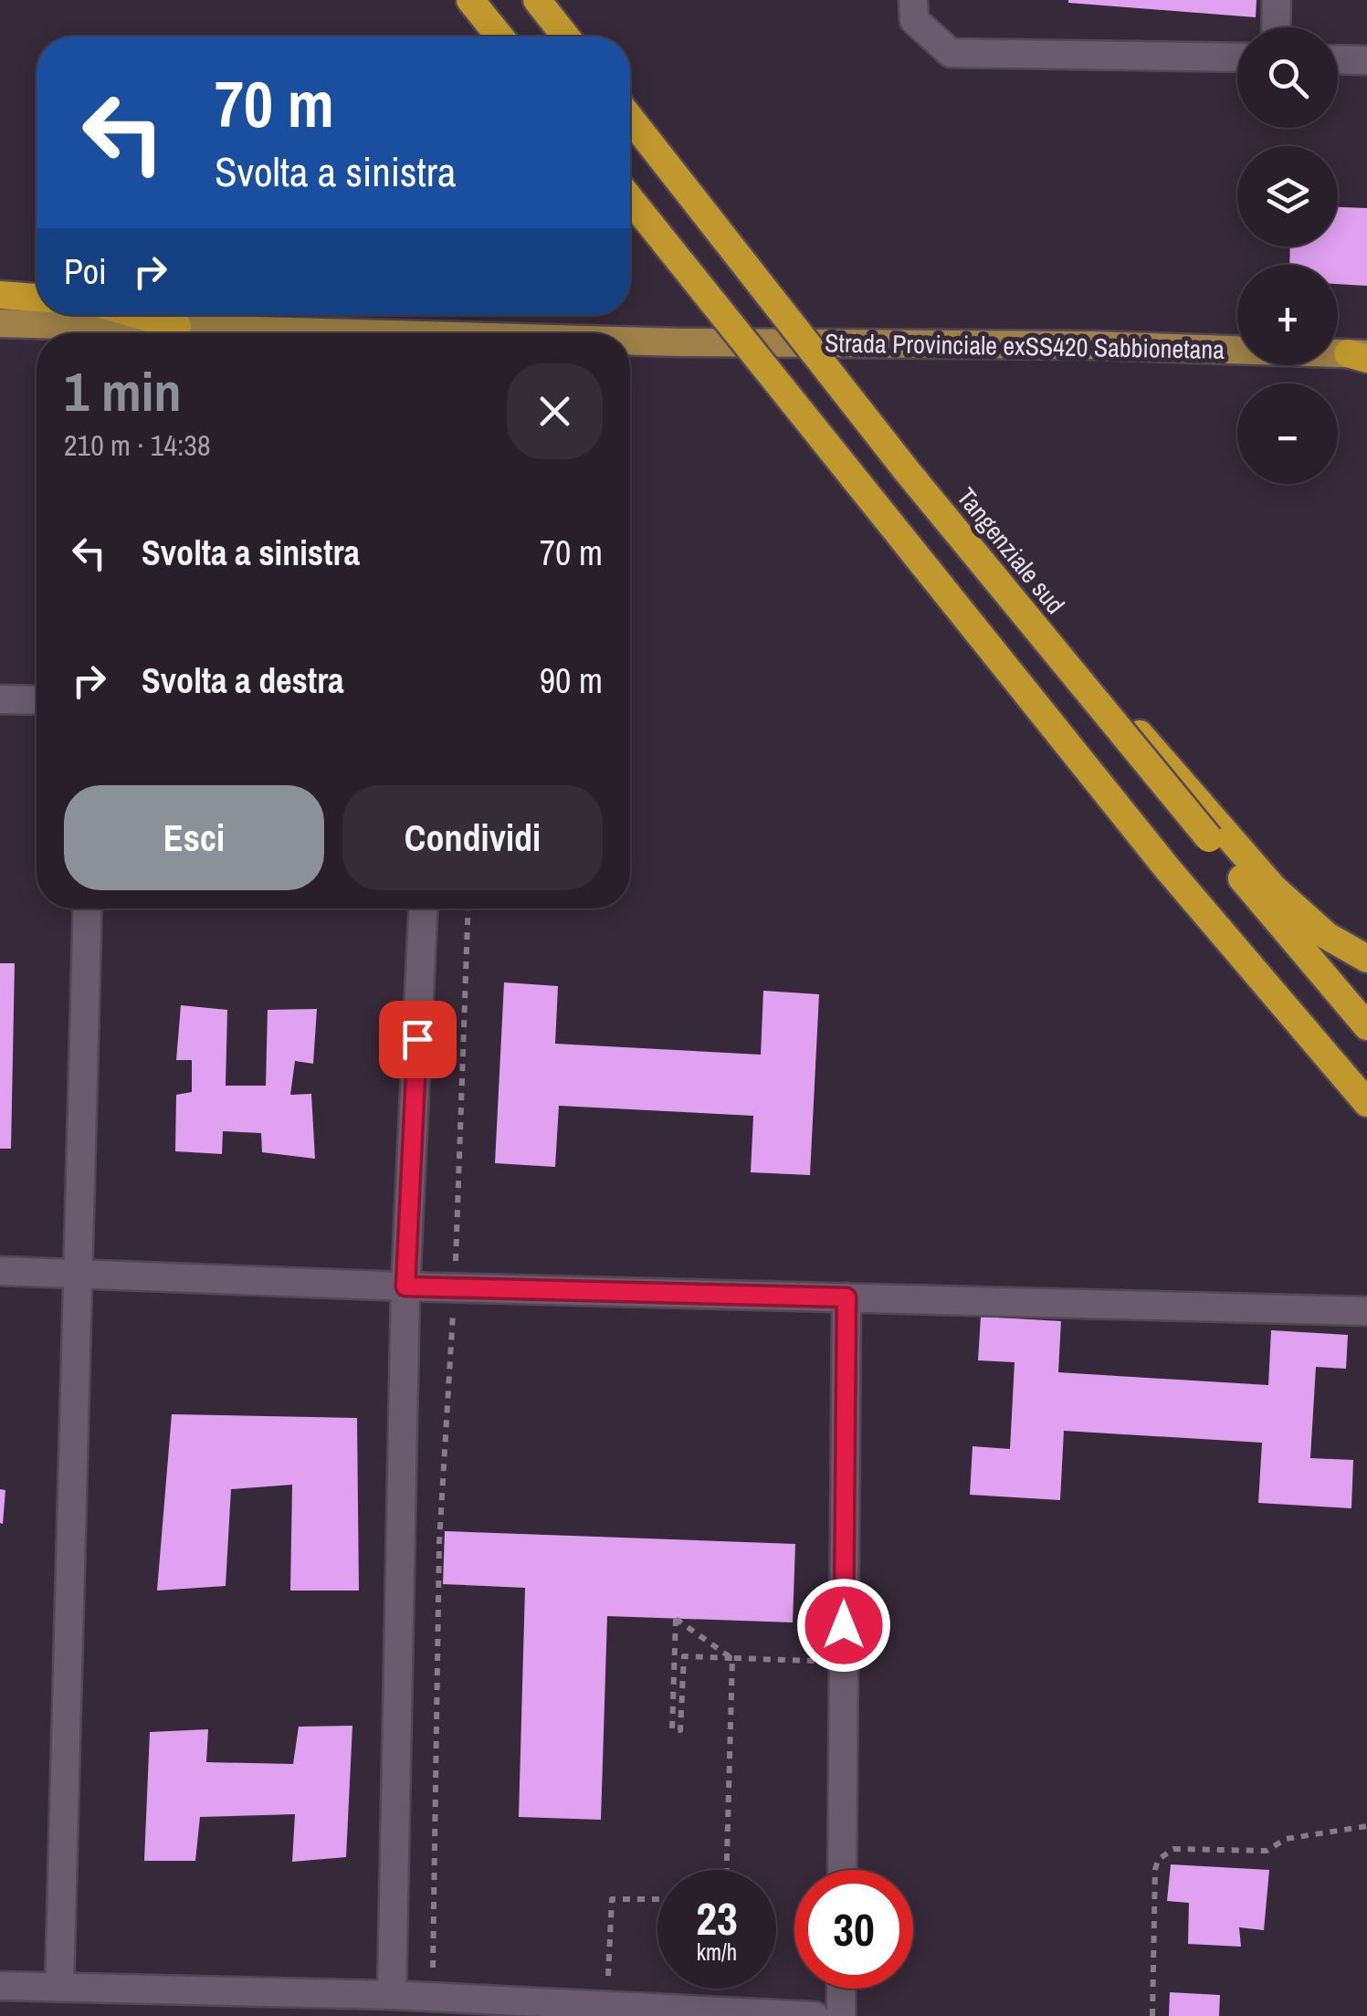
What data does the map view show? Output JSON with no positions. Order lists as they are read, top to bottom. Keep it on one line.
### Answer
{"streets":{"highway":["Tangenziale sud"],"main road":["Strada Provinciale exSS420 Sabbionetana"]},"page":{"map_buttons":["+","−"],"turn":["70 m","Svolta a sinistra"],"then":"Poi","heading":["1 min","210 m · 14:38"],"list":[{"name":"Svolta a sinistra","value":"70 m"},{"name":"Svolta a destra","value":"90 m"}],"buttons":["Esci","Condividi"],"speed":"23 km/h","limit":"30"}}
